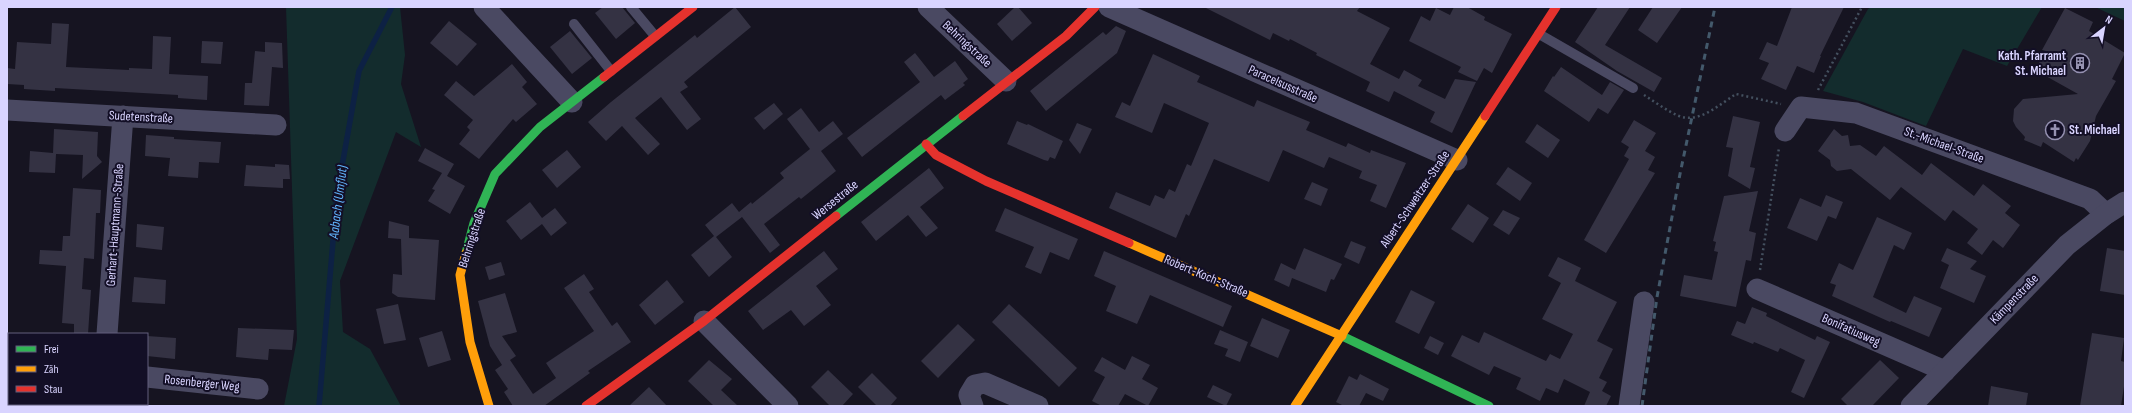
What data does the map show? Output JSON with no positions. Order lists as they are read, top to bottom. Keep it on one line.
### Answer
{"streets":{"street":["Behringstraße","Paracelsusstraße","Sudetenstraße","St.-Michael-Straße","Albert-Schweitzer-Straße","Wersestraße","Gerhart-Hauptmann-Straße","Robert-Koch-Straße","Kämpenstraße","Bonifatiusweg","Rosenberger Weg"]},"crossings":[["Behringstraße","Wersestraße"],["Paracelsusstraße","Albert-Schweitzer-Straße"],["Sudetenstraße","Gerhart-Hauptmann-Straße"],["St.-Michael-Straße","Kämpenstraße"],["Albert-Schweitzer-Straße","Robert-Koch-Straße"],["Wersestraße","Robert-Koch-Straße"],["Kämpenstraße","Bonifatiusweg"]],"water":["Aabach (Umflut)"],"places":{"building":["Kath. Pfarramt St. Michael"],"church":["St. Michael"]},"legend":["Frei","Zäh","Stau"],"north":"top right"}
